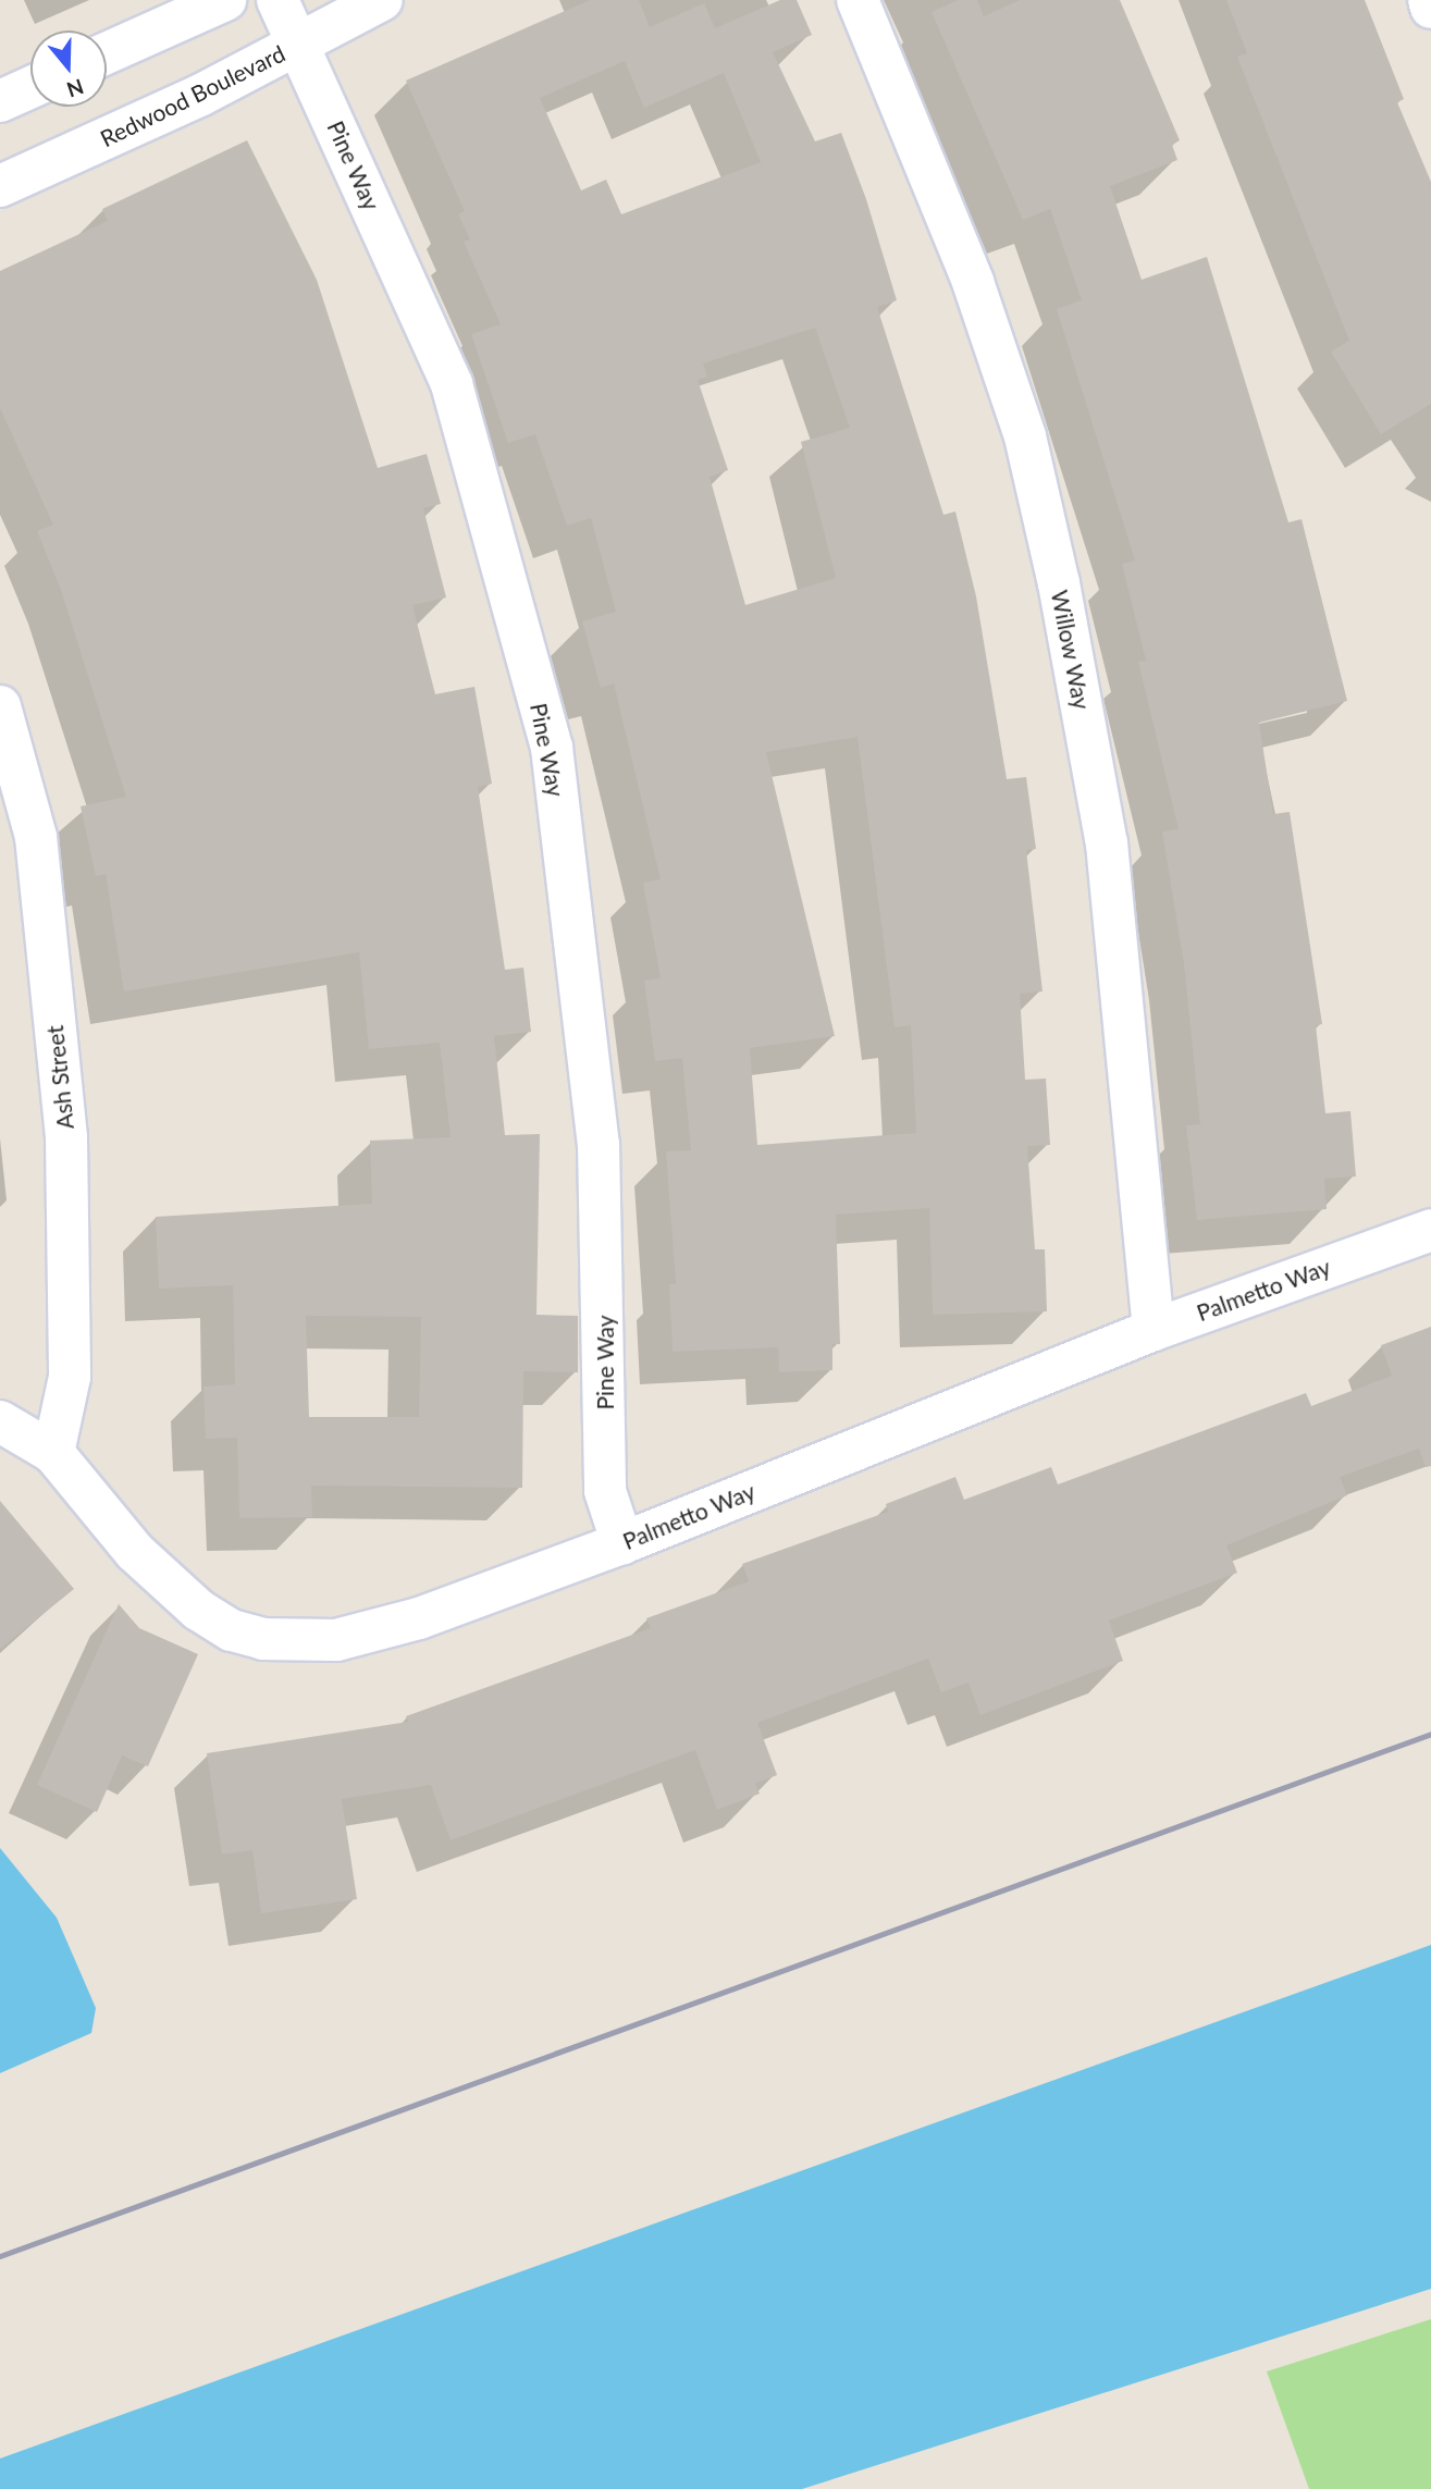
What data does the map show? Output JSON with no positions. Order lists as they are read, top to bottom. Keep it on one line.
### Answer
{"streets":{"street":["Redwood Boulevard","Pine Way","Willow Way","Ash Street","Palmetto Way"]},"crossings":[["Redwood Boulevard","Pine Way"],["Pine Way","Palmetto Way"],["Willow Way","Palmetto Way"],["Ash Street","Palmetto Way"]],"north":"bottom"}
